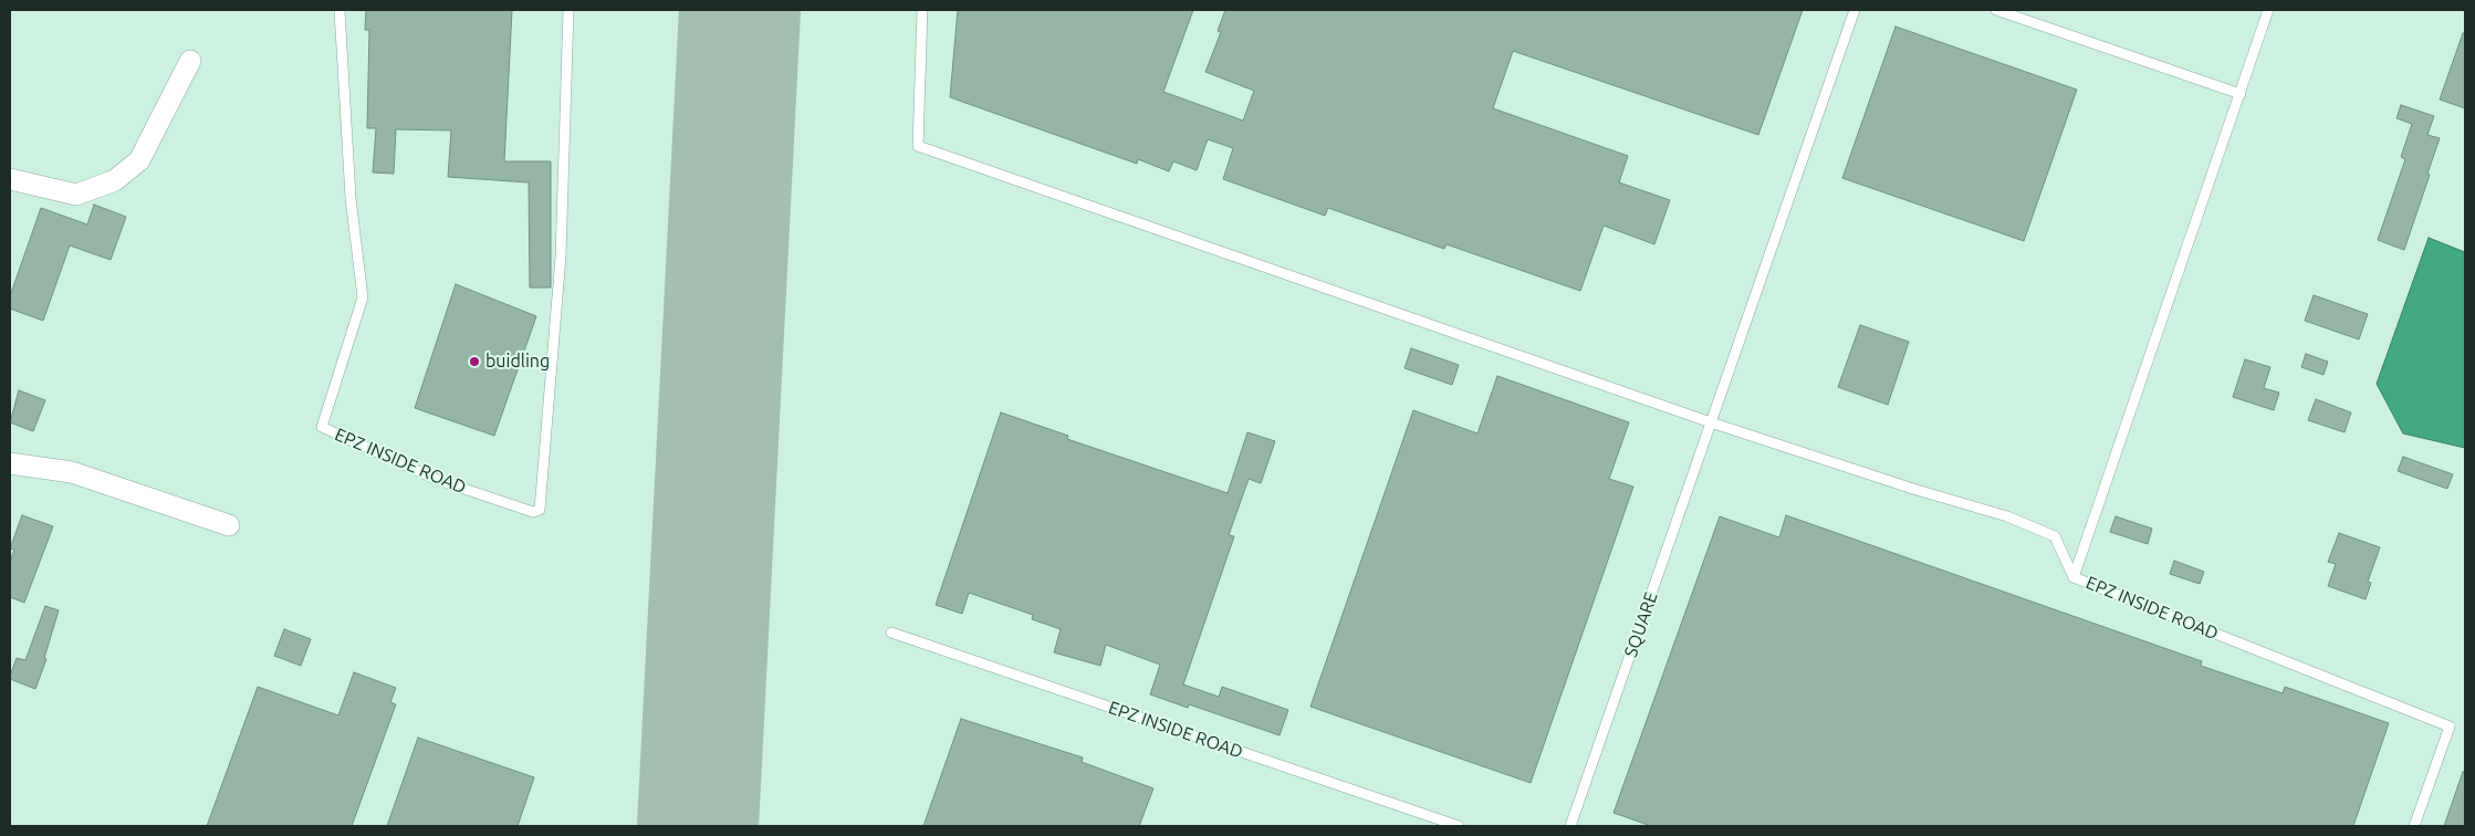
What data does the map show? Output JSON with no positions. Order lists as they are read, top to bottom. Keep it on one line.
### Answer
{"streets":{"lane":["EPZ INSIDE ROAD","SQUARE"]},"crossings":[["EPZ INSIDE ROAD","SQUARE"]],"places":["buidling"]}
